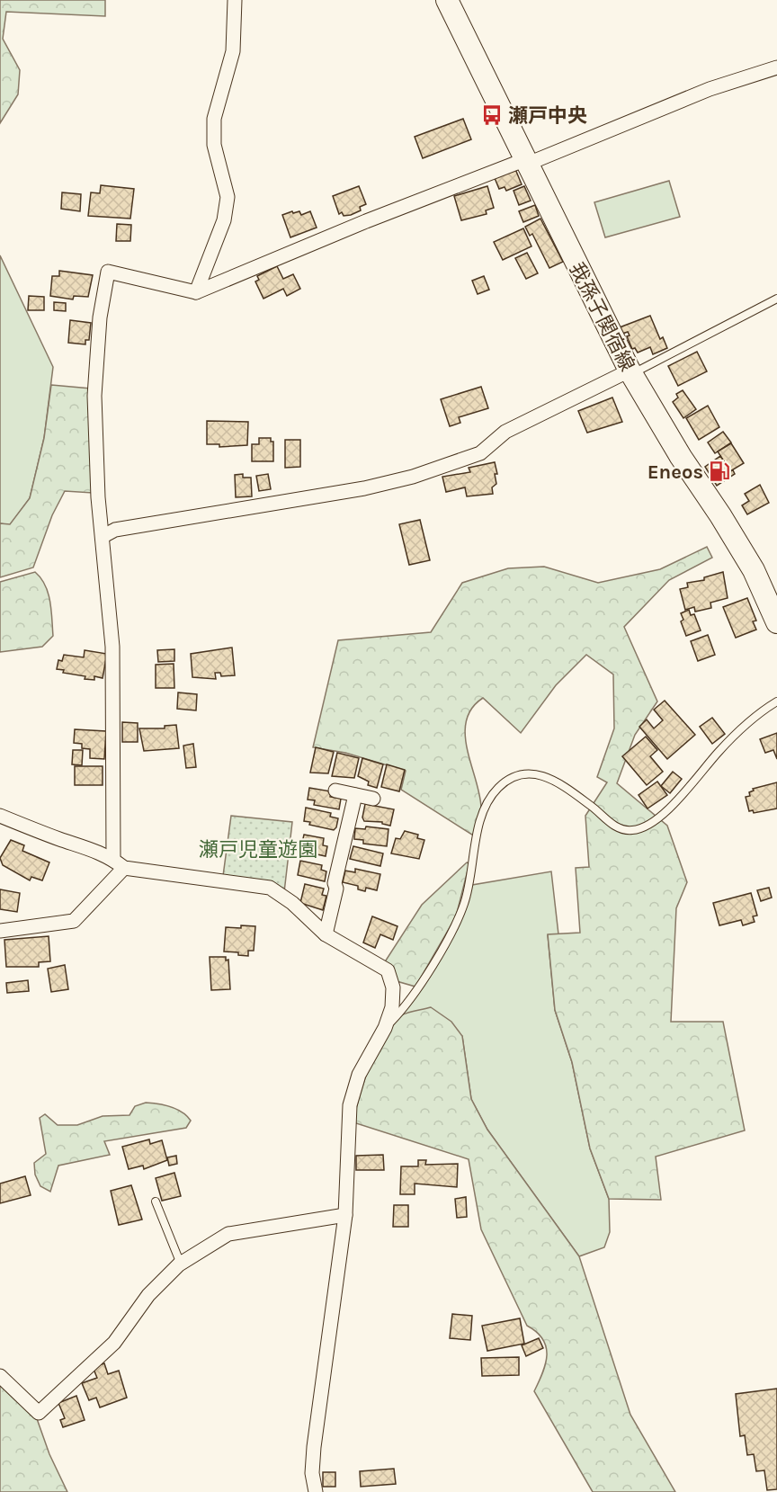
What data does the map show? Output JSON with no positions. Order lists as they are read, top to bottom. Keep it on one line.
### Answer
{"streets":{"main road":["我孫子関宿線"]},"parks":["瀬戸児童遊園"],"places":{"bus stop":["瀬戸中央"],"fuel station":["Eneos"]}}
